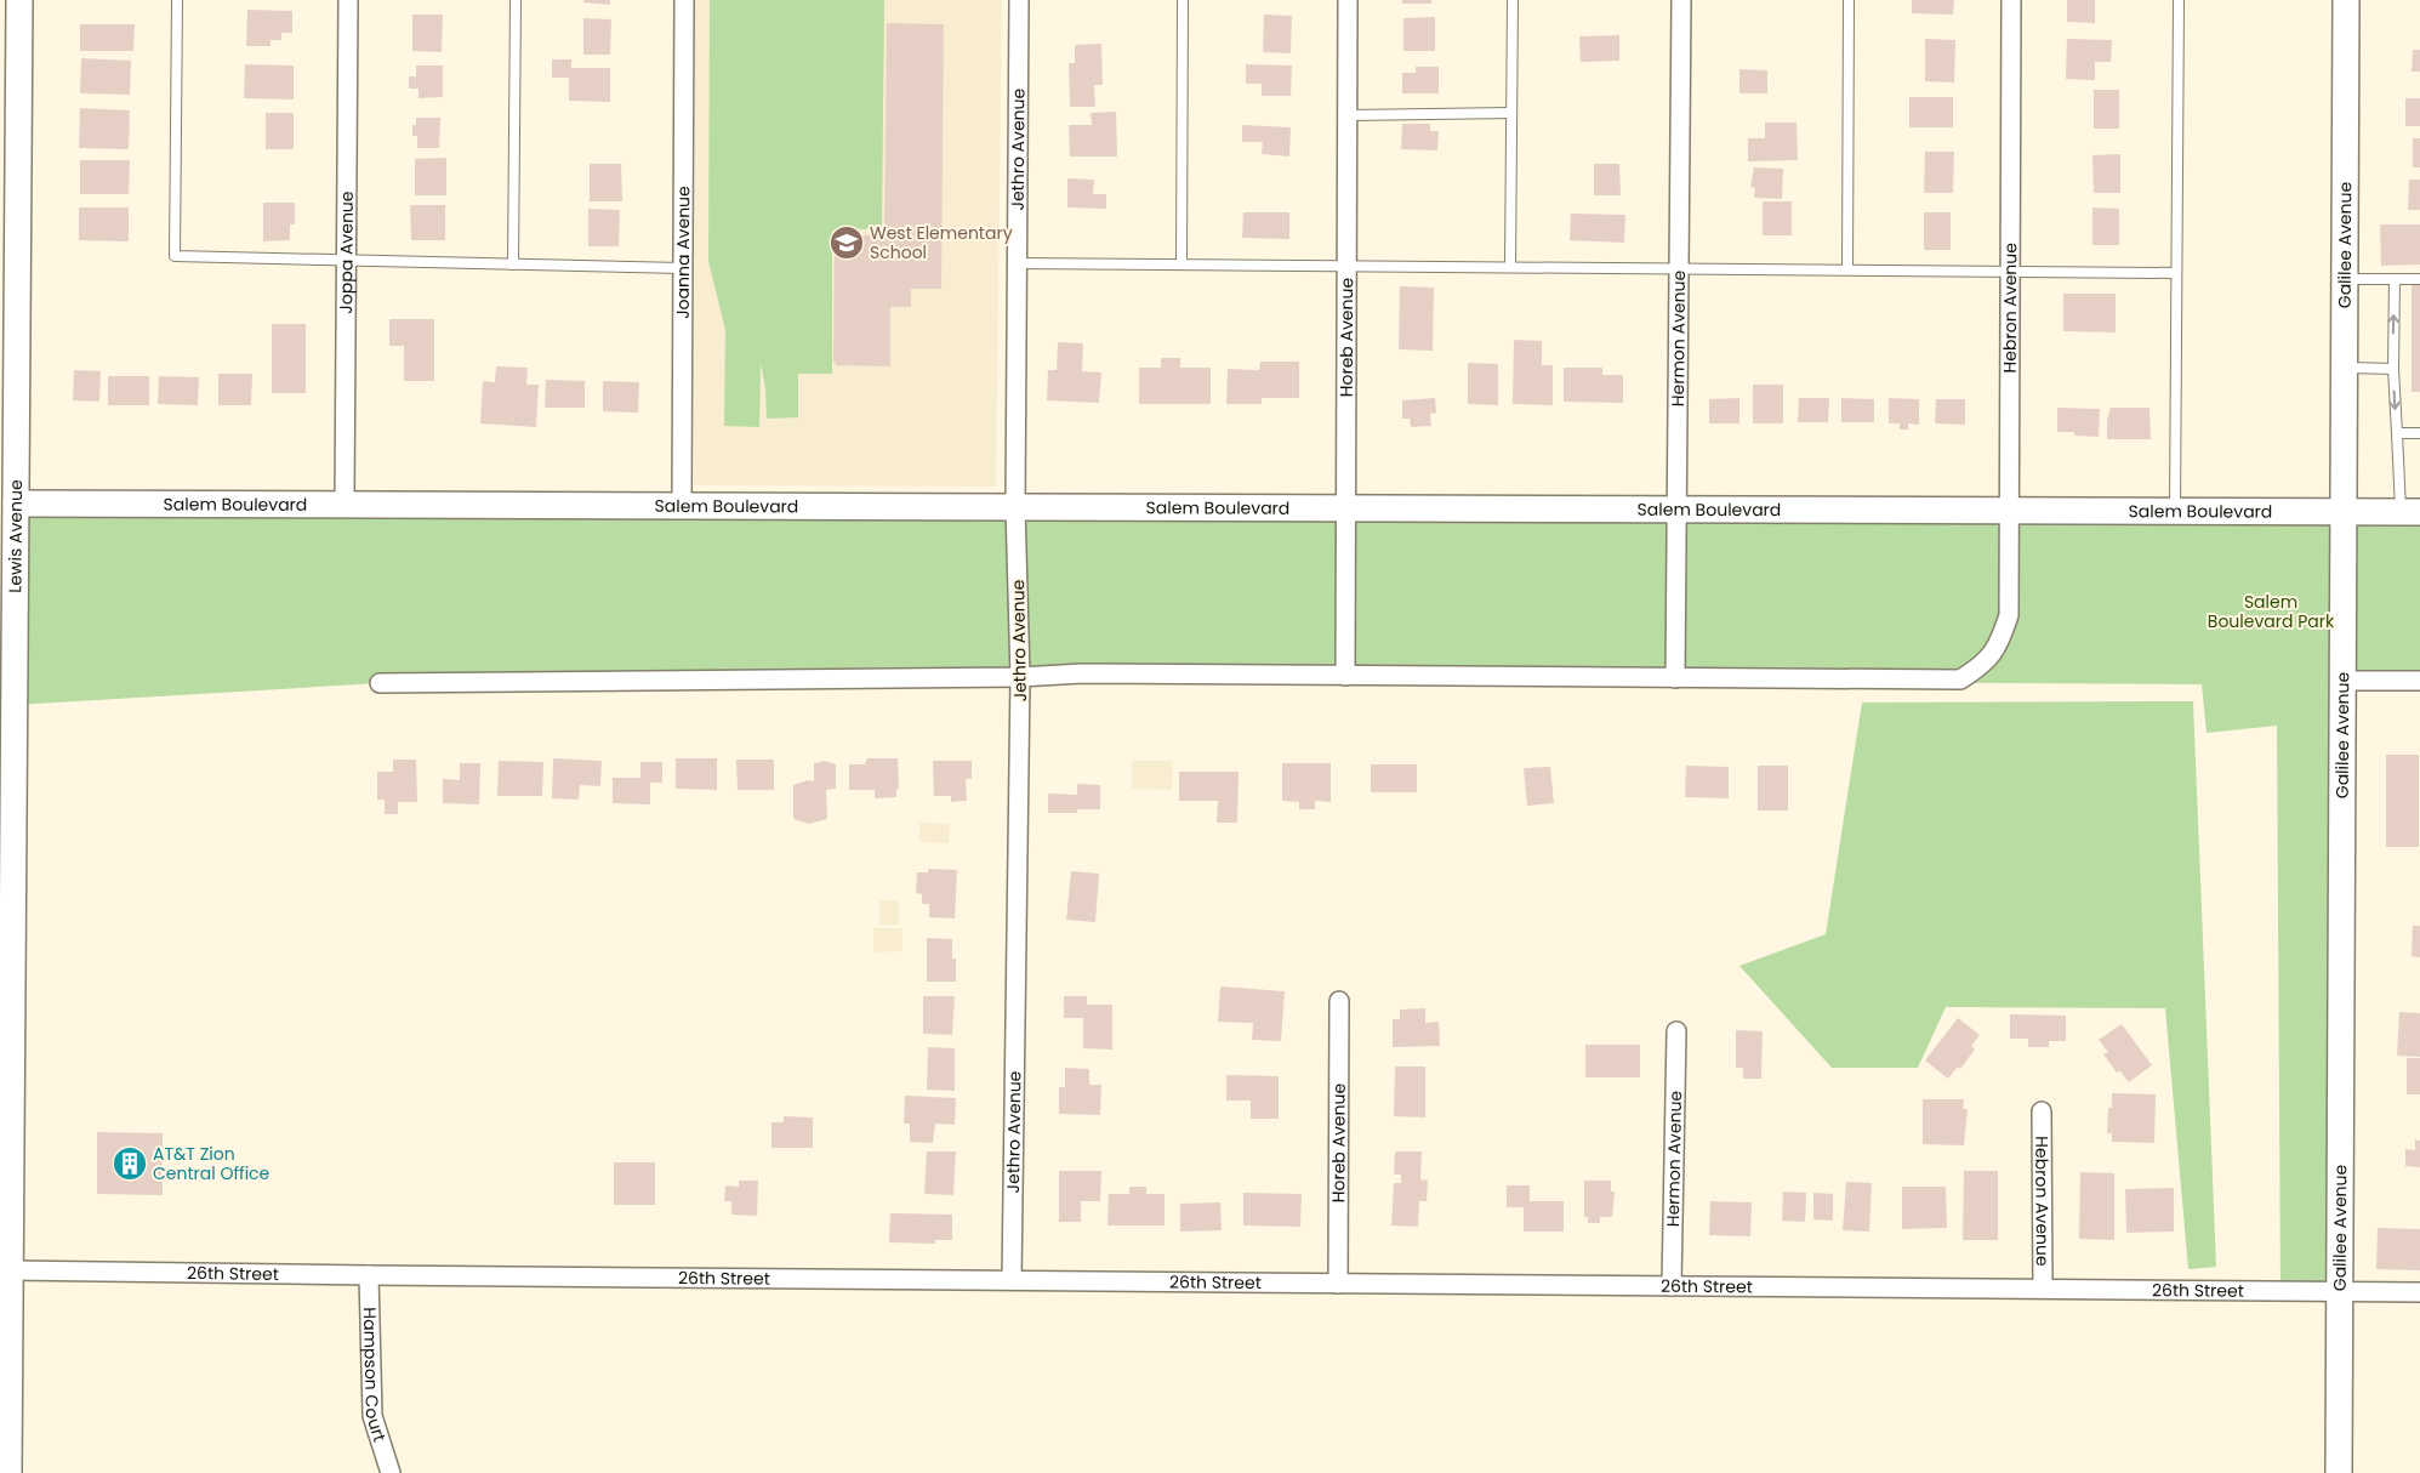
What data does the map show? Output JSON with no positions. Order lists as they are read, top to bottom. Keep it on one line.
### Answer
{"streets":{"street":["Jethro Avenue","Galilee Avenue","Joppa Avenue","Joanna Avenue","Hebron Avenue","Horeb Avenue","Hermon Avenue","Salem Boulevard","Lewis Avenue","26th Street","Hampson Court"]},"crossings":[["Jethro Avenue","Salem Boulevard"],["Jethro Avenue","26th Street"],["Galilee Avenue","Salem Boulevard"],["Galilee Avenue","26th Street"],["Joppa Avenue","Salem Boulevard"],["Joanna Avenue","Salem Boulevard"],["Hebron Avenue","Hermon Avenue"],["Hebron Avenue","Salem Boulevard"],["Hebron Avenue","26th Street"],["Horeb Avenue","Salem Boulevard"],["Horeb Avenue","26th Street"],["Hermon Avenue","Salem Boulevard"],["Hermon Avenue","26th Street"],["Salem Boulevard","Lewis Avenue"],["Lewis Avenue","26th Street"],["26th Street","Hampson Court"]],"parks":["Salem Boulevard Park"],"places":{"school or university":["West Elementary School"],"building":["AT&T Zion Central Office"]}}
